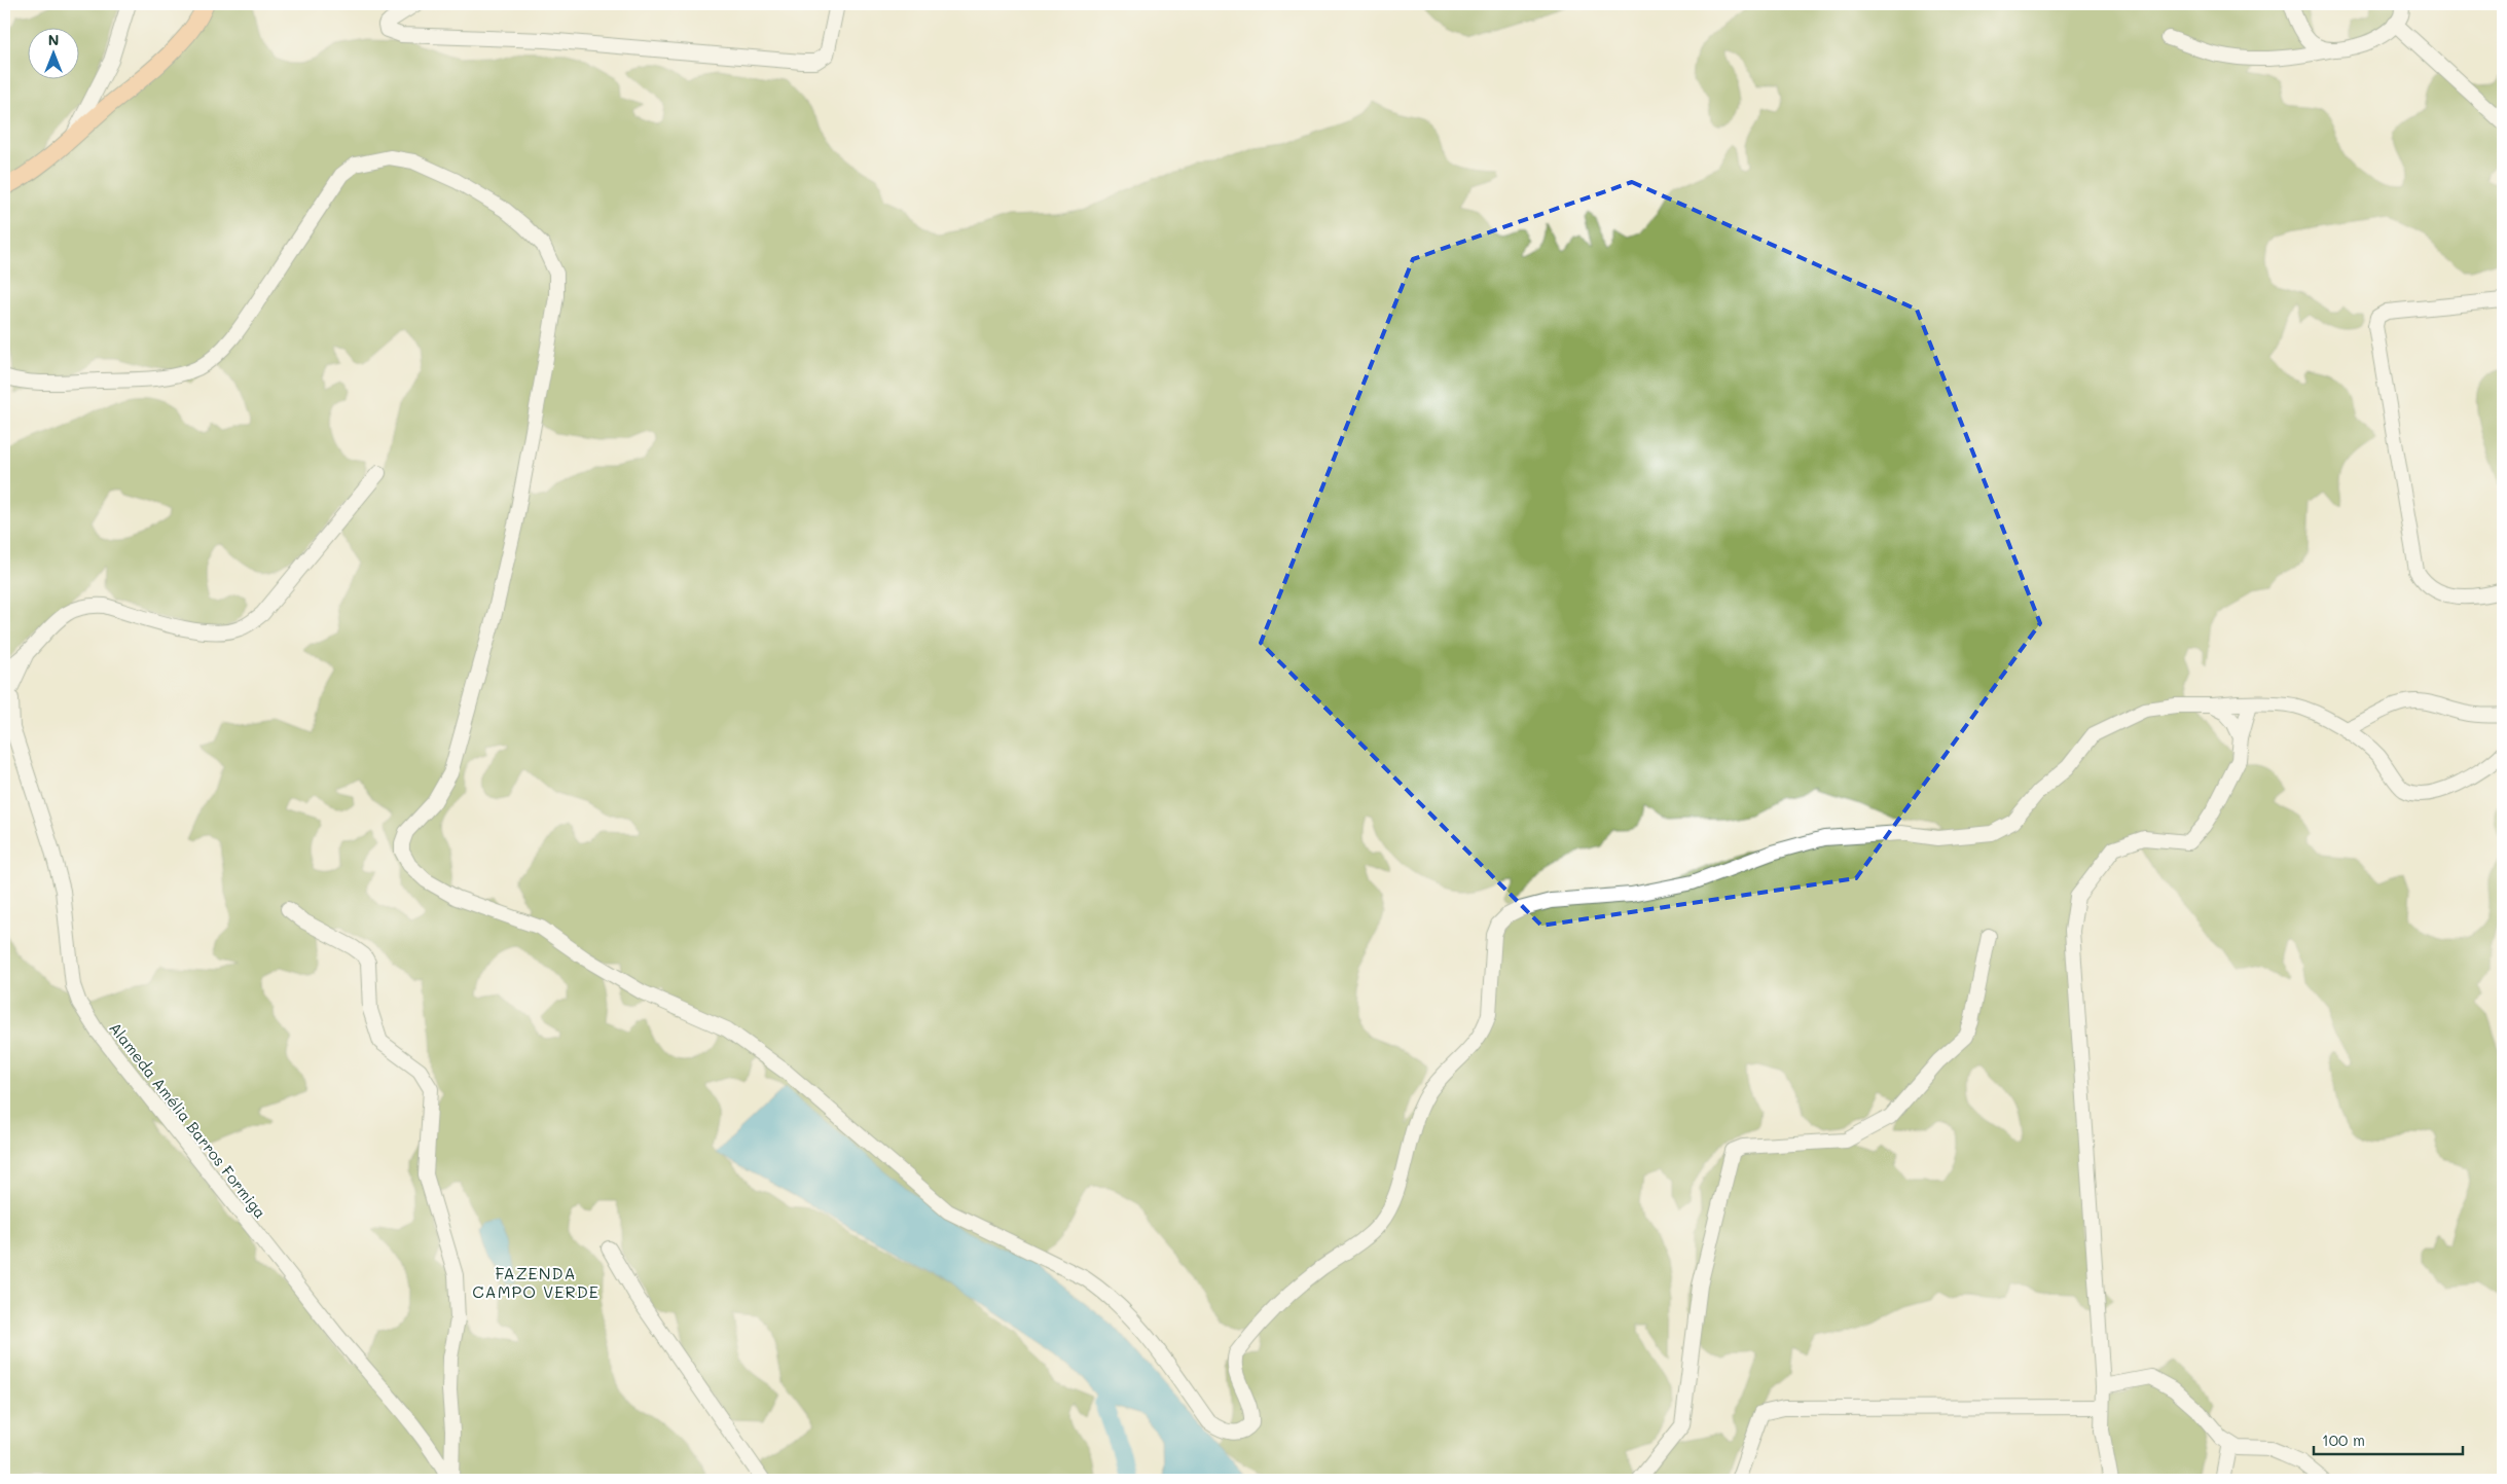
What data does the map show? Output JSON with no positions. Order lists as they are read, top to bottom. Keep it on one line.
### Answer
{"streets":{"street":["Alameda Amélia Barros Formiga"]},"districts":["FAZENDA CAMPO VERDE"],"scale_bar":"100 m","north":"top"}
